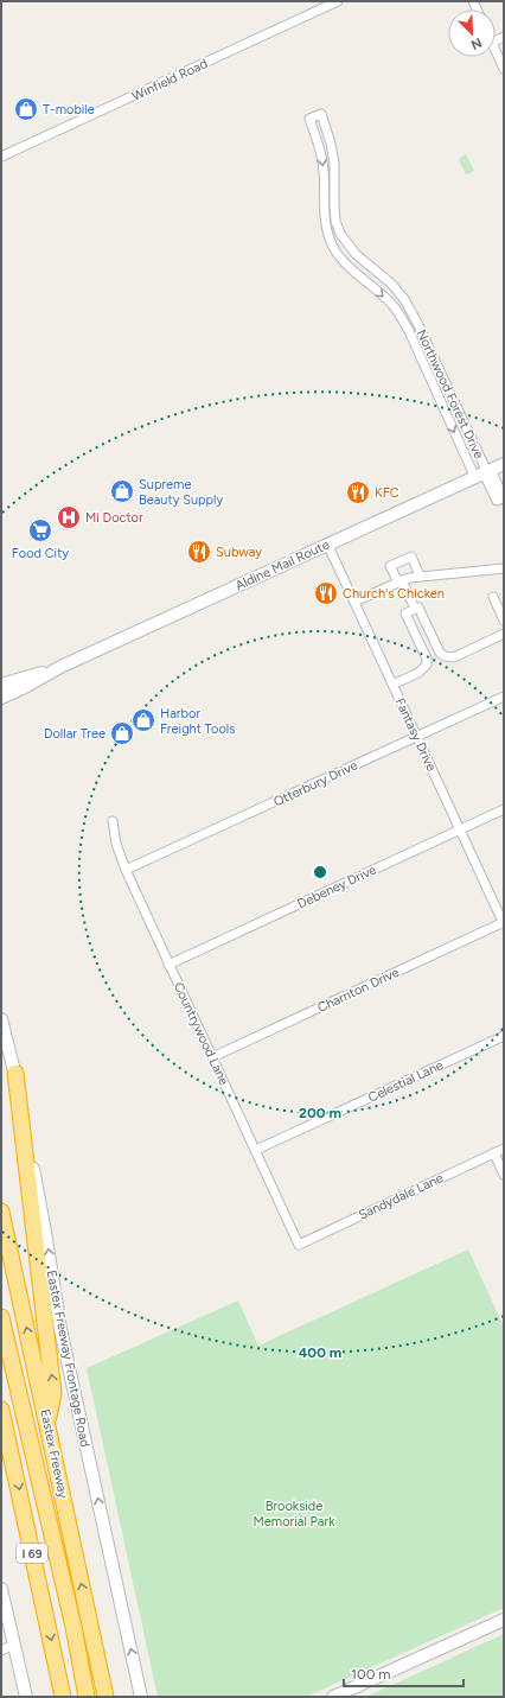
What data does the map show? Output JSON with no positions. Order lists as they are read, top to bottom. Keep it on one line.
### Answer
{"streets":{"highway":["Eastex Freeway","I 69"],"main road":["Aldine Mail Route","Eastex Freeway Frontage Road"],"street":["Winfield Road","Northwood Forest Drive","Fantasy Drive","Otterbury Drive","Debeney Drive","Charriton Drive","Countrywood Lane","Celestial Lane","Sandydale Lane"]},"crossings":[["Northwood Forest Drive","Aldine Mail Route"],["Aldine Mail Route","Fantasy Drive"],["Fantasy Drive","Otterbury Drive"],["Fantasy Drive","Debeney Drive"],["Fantasy Drive","Charriton Drive"],["Otterbury Drive","Countrywood Lane"],["Debeney Drive","Countrywood Lane"],["Charriton Drive","Countrywood Lane"],["Countrywood Lane","Celestial Lane"],["Countrywood Lane","Sandydale Lane"]],"one_way":["Eastex Freeway Frontage Road"],"parks":["Brookside Memorial Park"],"places":{"shop":["T-mobile","Supreme Beauty Supply","Harbor Freight Tools","Dollar Tree"],"restaurant":["KFC","Subway","Church's Chicken"],"hospital":["Mi Doctor"],"supermarket":["Food City"]},"scale_bar":"100 m","north":"bottom right","rings":["200 m","400 m"]}
